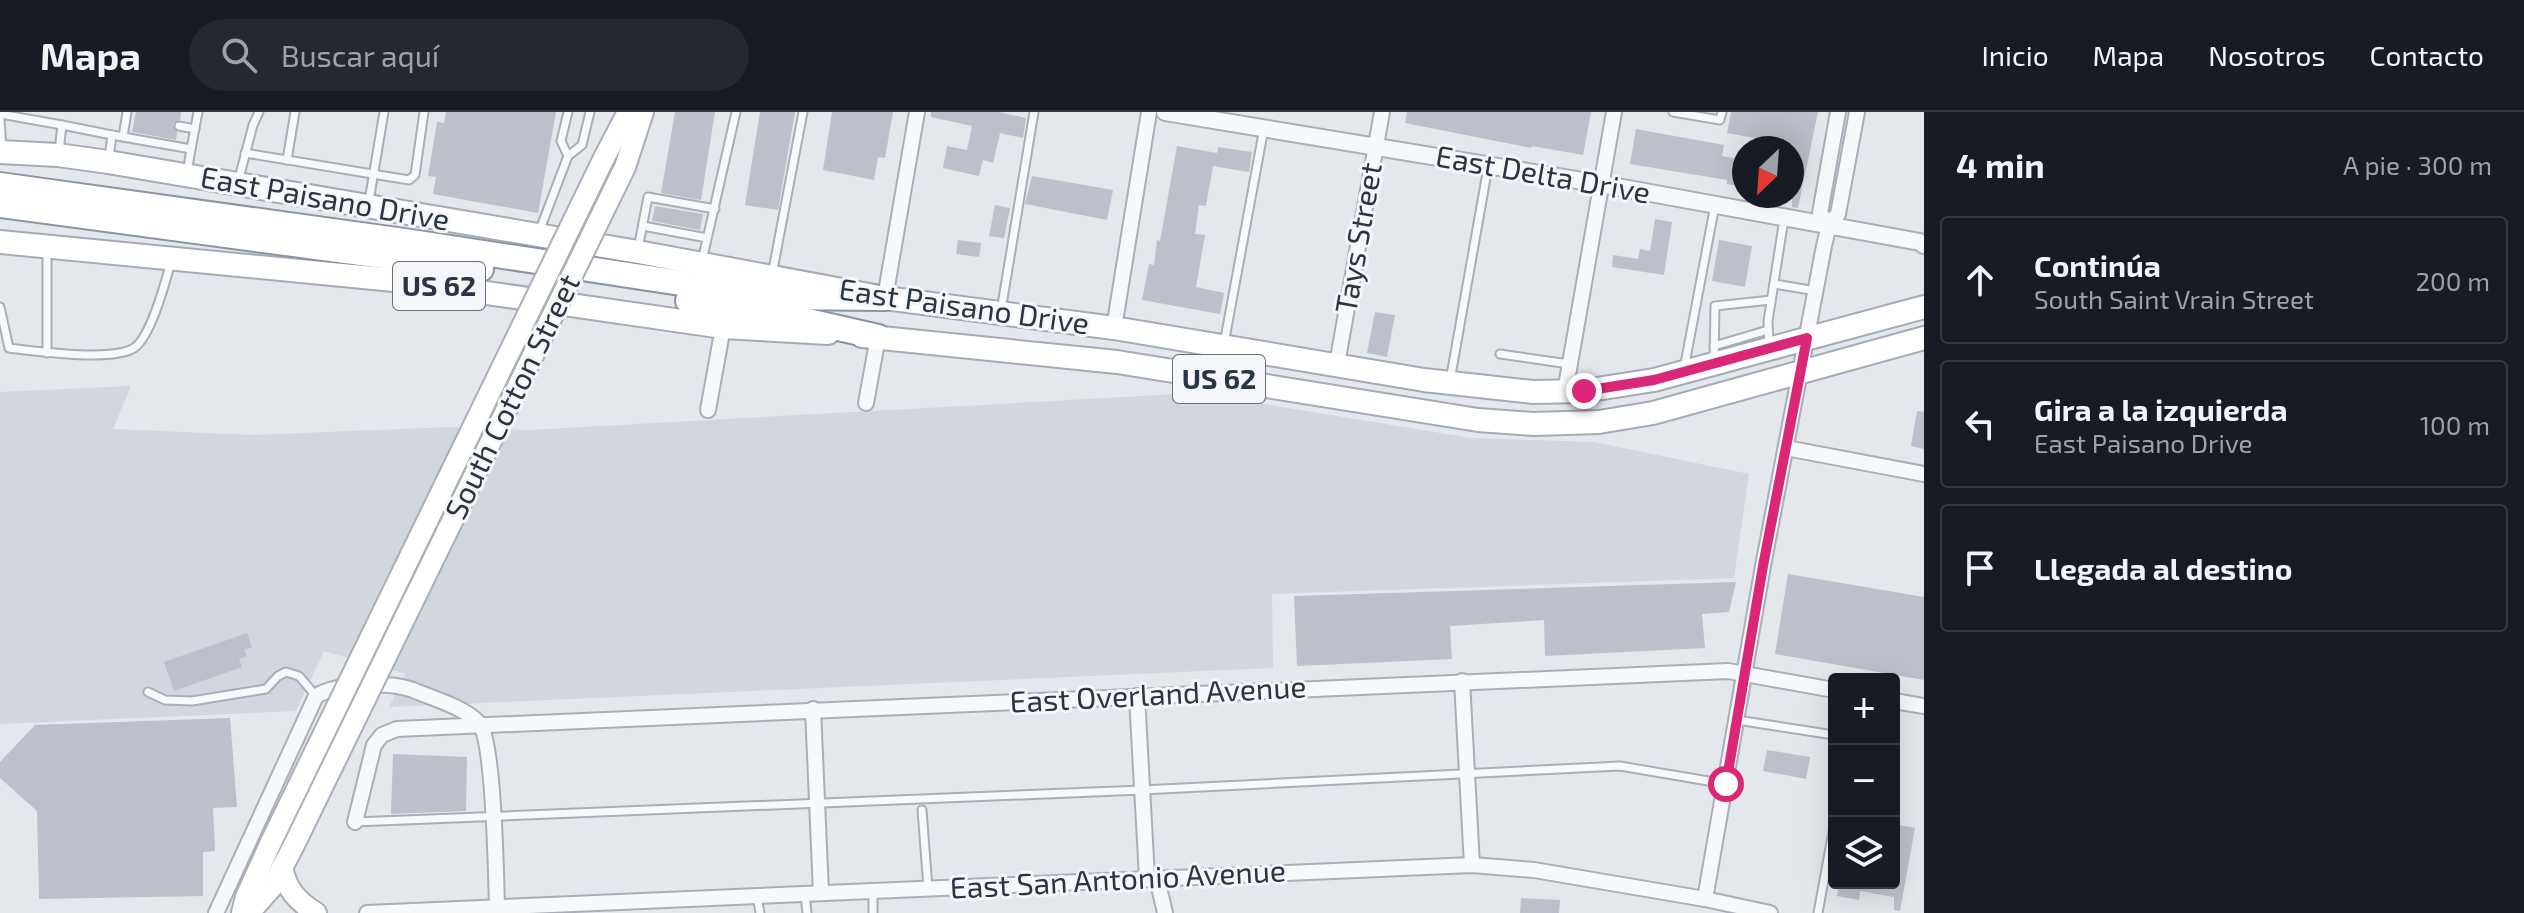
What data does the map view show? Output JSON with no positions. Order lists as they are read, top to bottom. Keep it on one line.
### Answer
{"streets":{"main road":["East Paisano Drive","US 62","South Cotton Street"],"street":["East Delta Drive","Tays Street","East Overland Avenue","East San Antonio Avenue"]},"crossings":[["East Delta Drive","Tays Street"],["East Paisano Drive","Tays Street"]],"north":"bottom left","page":{"header":"Mapa","search":"Buscar aquí","nav":["Inicio","Mapa","Nosotros","Contacto"],"heading":["4 min","A pie · 300 m"],"list":[["Continúa","South Saint Vrain Street","200 m"],["Gira a la izquierda","East Paisano Drive","100 m"],"Llegada al destino"],"map_buttons":["+","−"]}}
